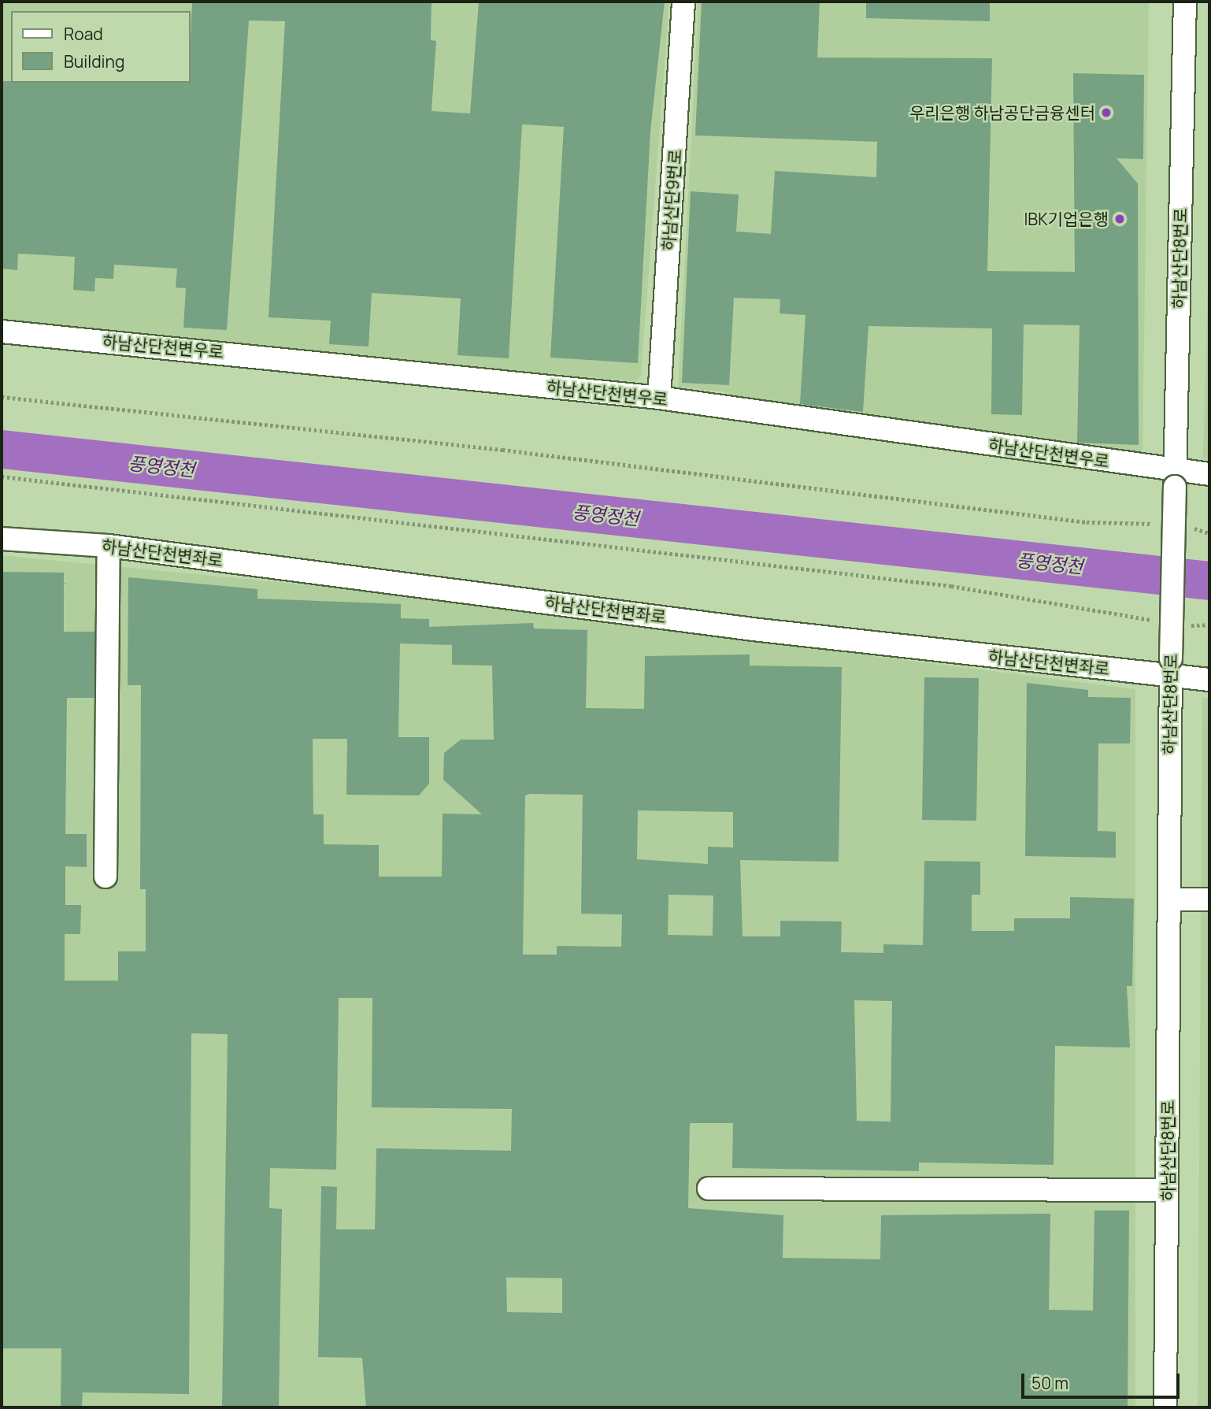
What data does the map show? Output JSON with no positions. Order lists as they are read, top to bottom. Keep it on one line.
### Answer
{"streets":{"street":["하남산단9번로","하남산단8번로","하남산단천변우로","하남산단천변좌로"]},"crossings":[["하남산단9번로","하남산단천변우로"],["하남산단8번로","하남산단천변우로"],["하남산단8번로","하남산단천변좌로"]],"water":["풍영정천"],"places":["우리은행 하남공단금융센터","IBK기업은행"],"legend":["Road","Building"],"scale_bar":"50 m"}
